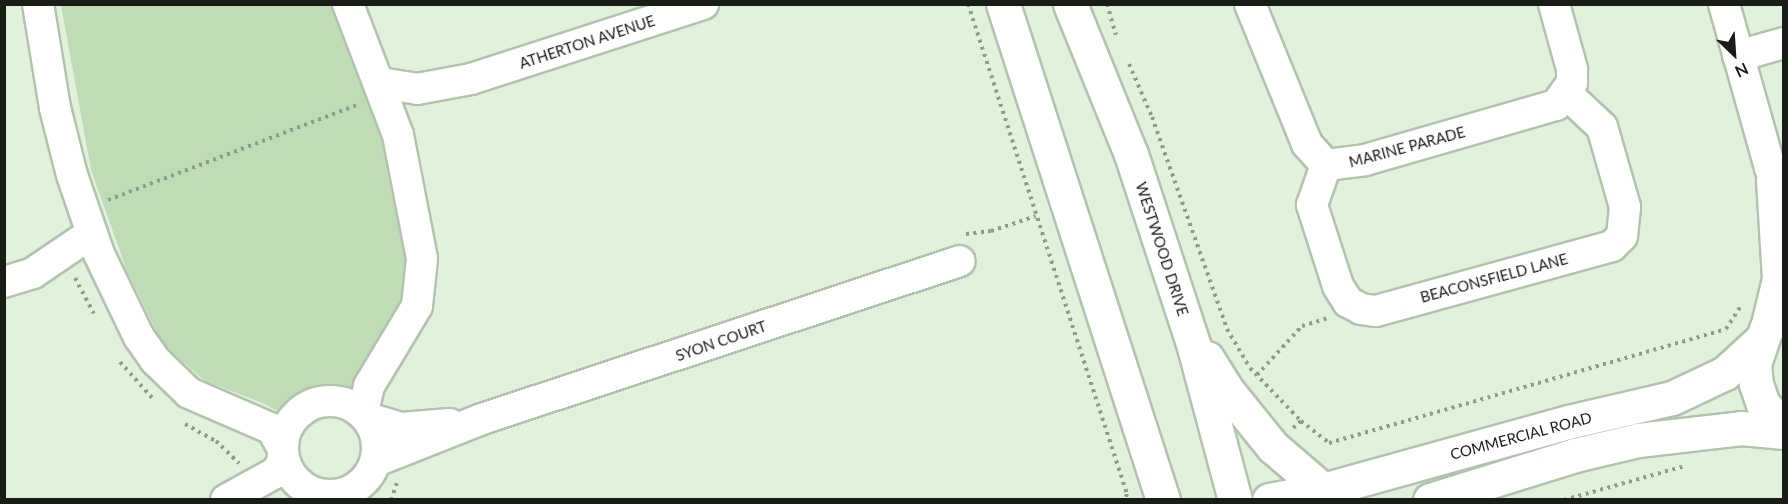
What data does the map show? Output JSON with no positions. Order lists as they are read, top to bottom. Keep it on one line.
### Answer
{"streets":{"street":["ATHERTON AVENUE","MARINE PARADE","WESTWOOD DRIVE","BEACONSFIELD LANE","SYON COURT","COMMERCIAL ROAD"]},"crossings":[["MARINE PARADE","BEACONSFIELD LANE"]],"north":"bottom right"}
